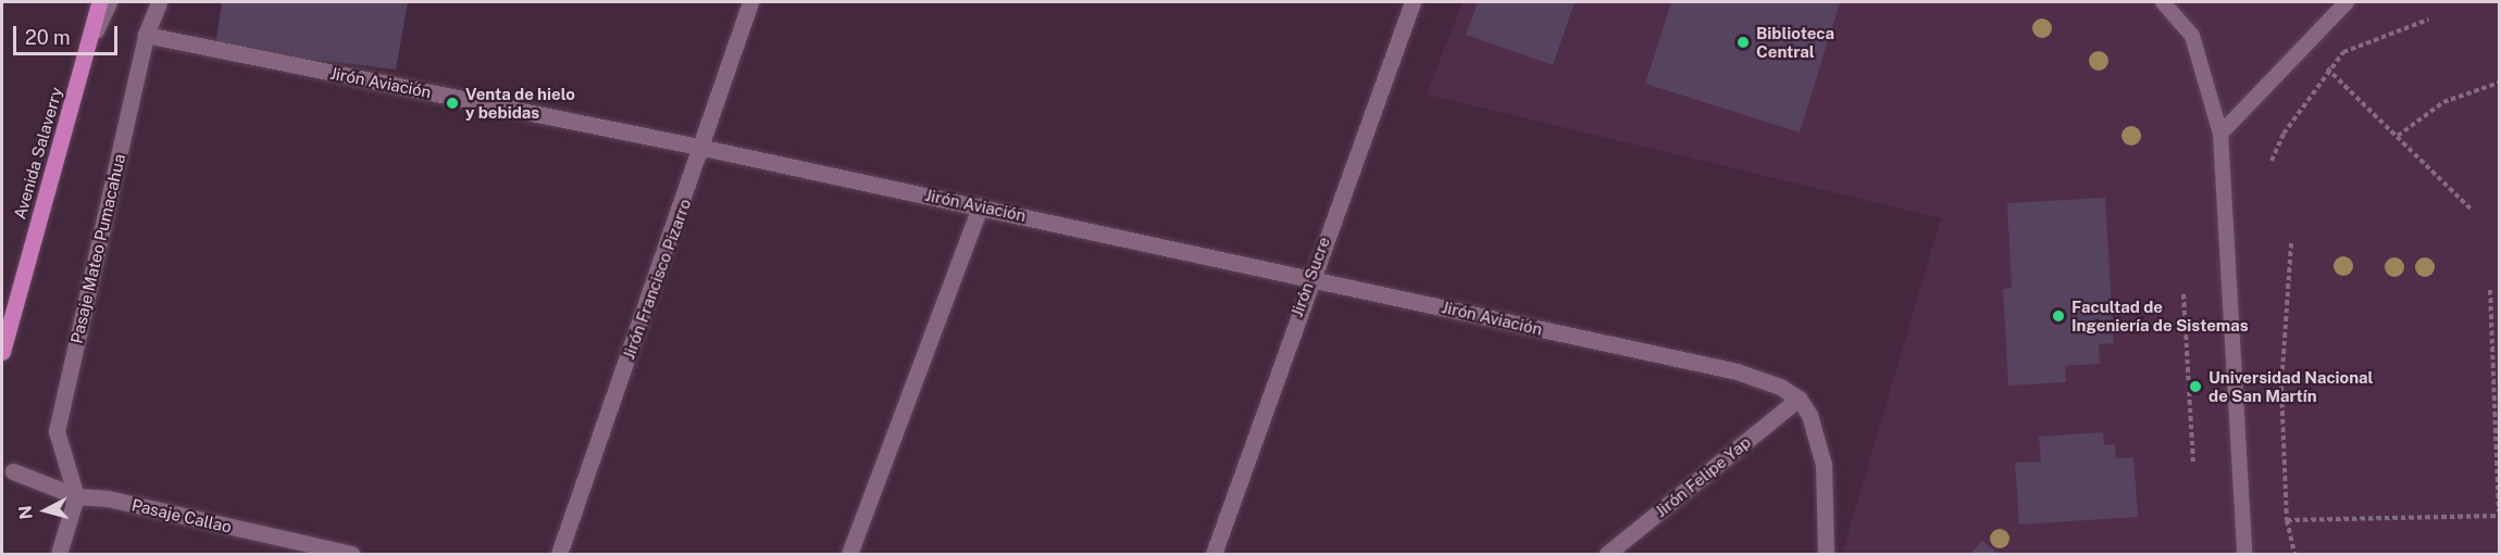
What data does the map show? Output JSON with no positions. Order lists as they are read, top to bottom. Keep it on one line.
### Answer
{"streets":{"main road":["Avenida Salaverry"],"street":["Jirón Aviación","Pasaje Mateo Pumacahua","Jirón Sucre","Jirón Francisco Pizarro","Jirón Felipe Yap","Pasaje Callao"]},"crossings":[["Jirón Aviación","Pasaje Mateo Pumacahua"],["Jirón Aviación","Jirón Sucre"],["Jirón Aviación","Jirón Francisco Pizarro"],["Jirón Aviación","Jirón Felipe Yap"],["Pasaje Mateo Pumacahua","Pasaje Callao"]],"places":["Biblioteca Central","Venta de hielo y bebidas","Facultad de Ingeniería de Sistemas","Universidad Nacional de San Martín"],"scale_bar":"20 m","north":"left"}
